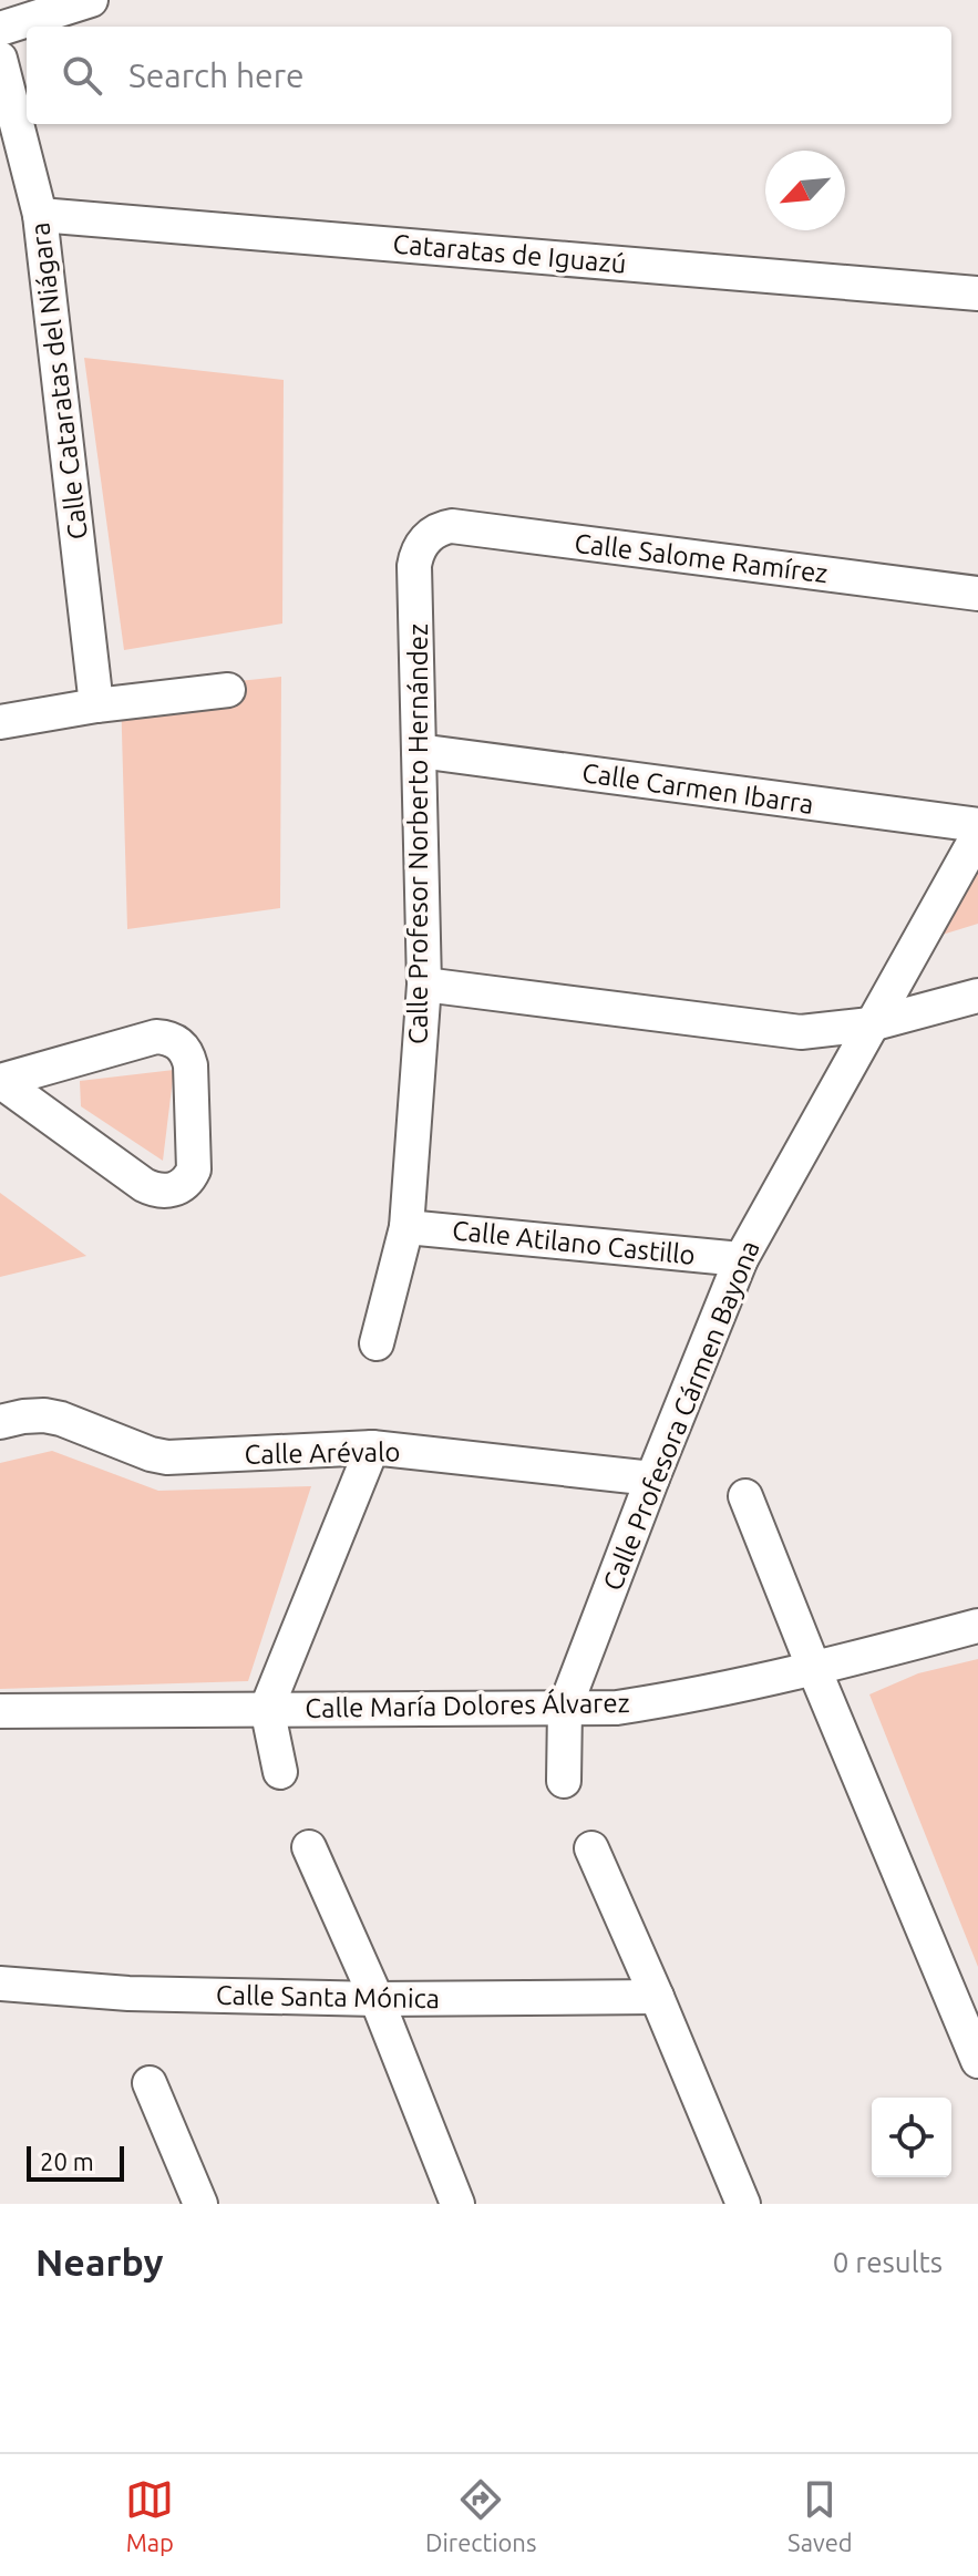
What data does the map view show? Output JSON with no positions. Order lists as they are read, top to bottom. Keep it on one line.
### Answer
{"streets":{"street":["Cataratas de Iguazú","Calle Cataratas del Niágara","Calle Salome Ramírez","Calle Carmen Ibarra","Calle Profesor Norberto Hernández","Calle Atilano Castillo","Calle Profesora Cármen Bayona","Calle Arévalo","Calle María Dolores Álvarez","Calle Santa Mónica"]},"crossings":[["Cataratas de Iguazú","Calle Cataratas del Niágara"],["Calle Salome Ramírez","Calle Profesor Norberto Hernández"],["Calle Carmen Ibarra","Calle Profesor Norberto Hernández"],["Calle Profesor Norberto Hernández","Calle Atilano Castillo"],["Calle Atilano Castillo","Calle Profesora Cármen Bayona"],["Calle Profesora Cármen Bayona","Calle Arévalo"],["Calle Profesora Cármen Bayona","Calle María Dolores Álvarez"]],"scale_bar":"20 m","north":"bottom left","page":{"search":"Search here","scale":"20 m","heading":["Nearby","0 results"],"nav":["Map","Directions","Saved"]}}
